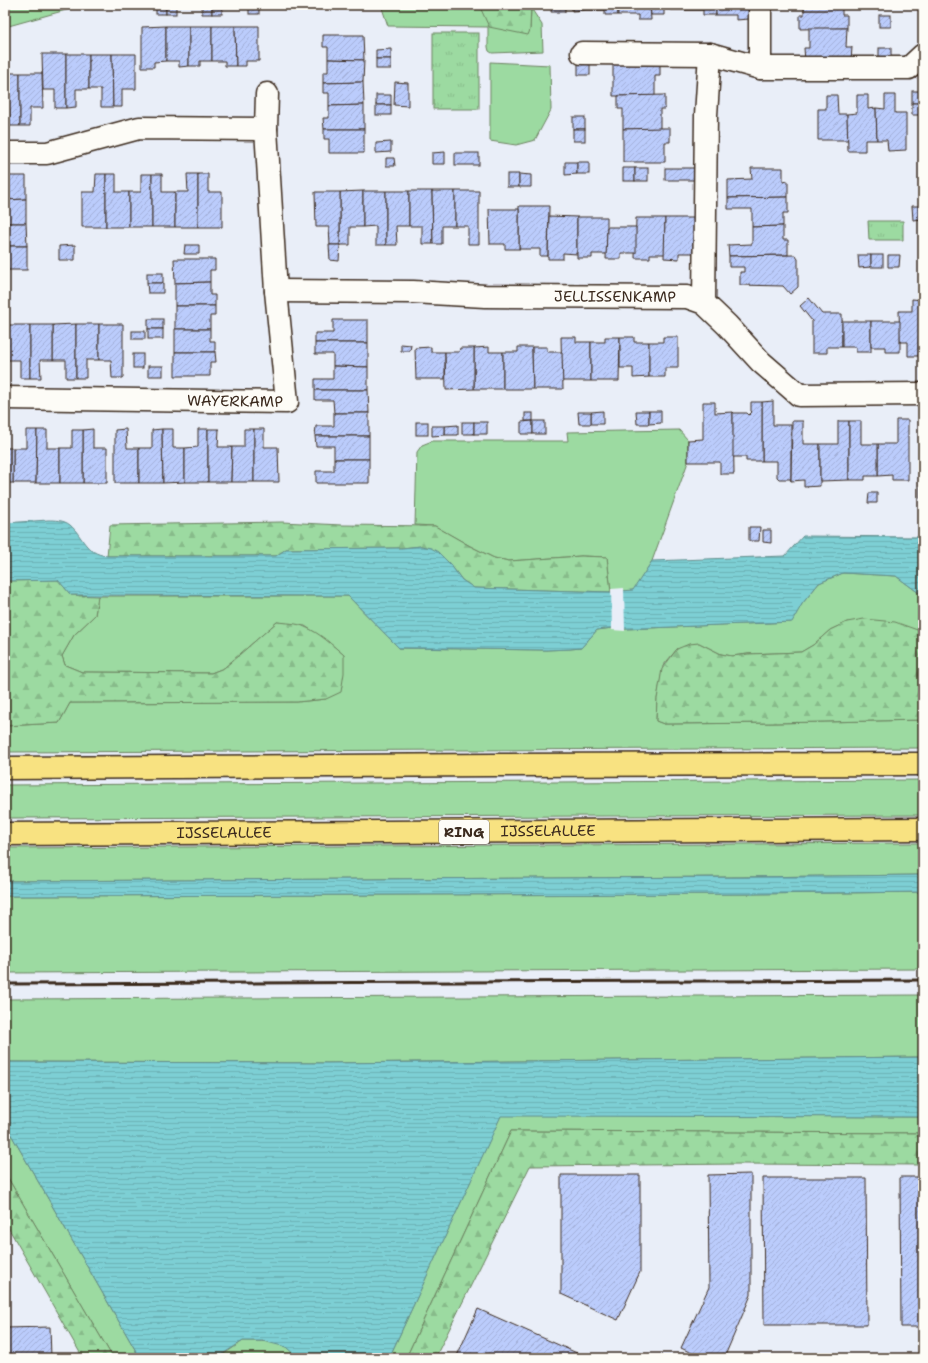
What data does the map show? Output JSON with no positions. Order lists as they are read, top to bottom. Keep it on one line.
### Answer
{"streets":{"main road":["IJSSELALLEE","RING"],"street":["JELLISSENKAMP","WAYERKAMP"]},"crossings":[["JELLISSENKAMP","WAYERKAMP"]]}
